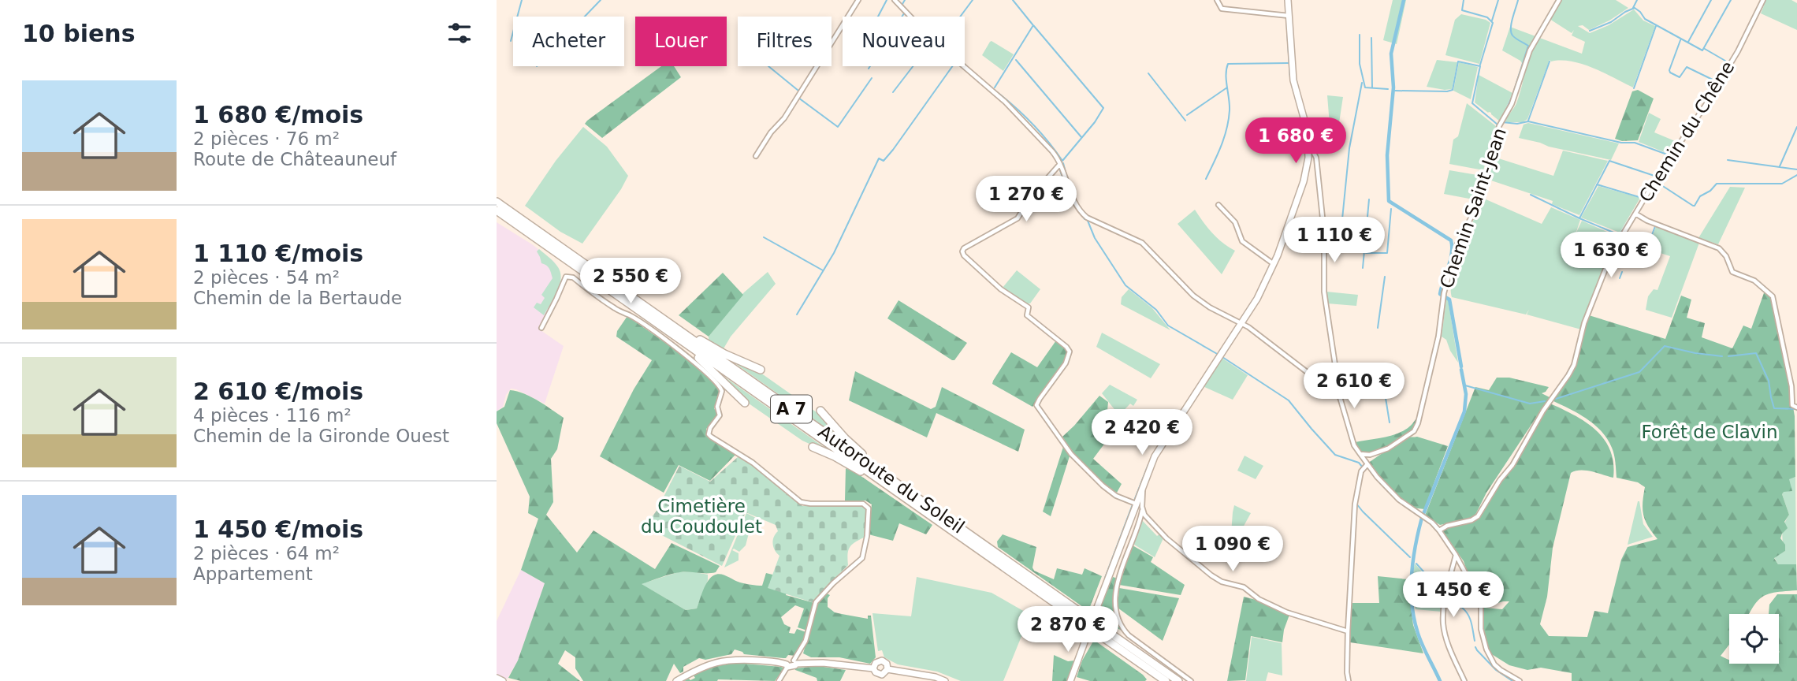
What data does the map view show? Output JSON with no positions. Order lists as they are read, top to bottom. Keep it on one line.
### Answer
{"streets":{"highway":["A 7","Autoroute du Soleil"],"street":["Chemin du Chêne","Chemin Saint-Jean"]},"parks":["Forêt de Clavin","Cimetière du Coudoulet"],"page":{"heading":"10 biens","chip":["Acheter","Louer","Filtres","Nouveau"],"list":[{"name":"1 680 €/mois","note":"2 pièces · 76 m² · Route de Châteauneuf"},{"name":"1 110 €/mois","note":"2 pièces · 54 m² · Chemin de la Bertaude"},{"name":"2 610 €/mois","note":"4 pièces · 116 m² · Chemin de la Gironde Ouest"},{"name":"1 450 €/mois","note":"2 pièces · 64 m² · Appartement"}],"price":["1 680 €","1 270 €","1 110 €","1 630 €","2 550 €","2 610 €","2 420 €","1 090 €","1 450 €","2 870 €"]}}
